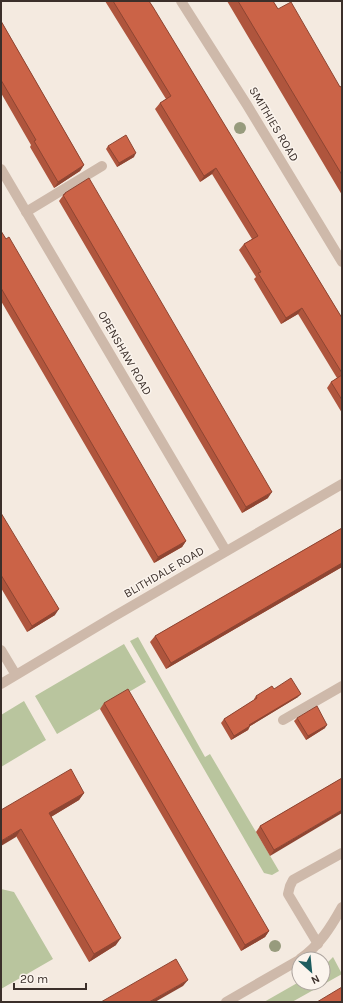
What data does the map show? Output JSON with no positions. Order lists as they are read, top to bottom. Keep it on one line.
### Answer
{"streets":{"street":["SMITHIES ROAD","OPENSHAW ROAD","BLITHDALE ROAD"]},"crossings":[["OPENSHAW ROAD","BLITHDALE ROAD"]],"scale_bar":"20 m","north":"bottom right"}
